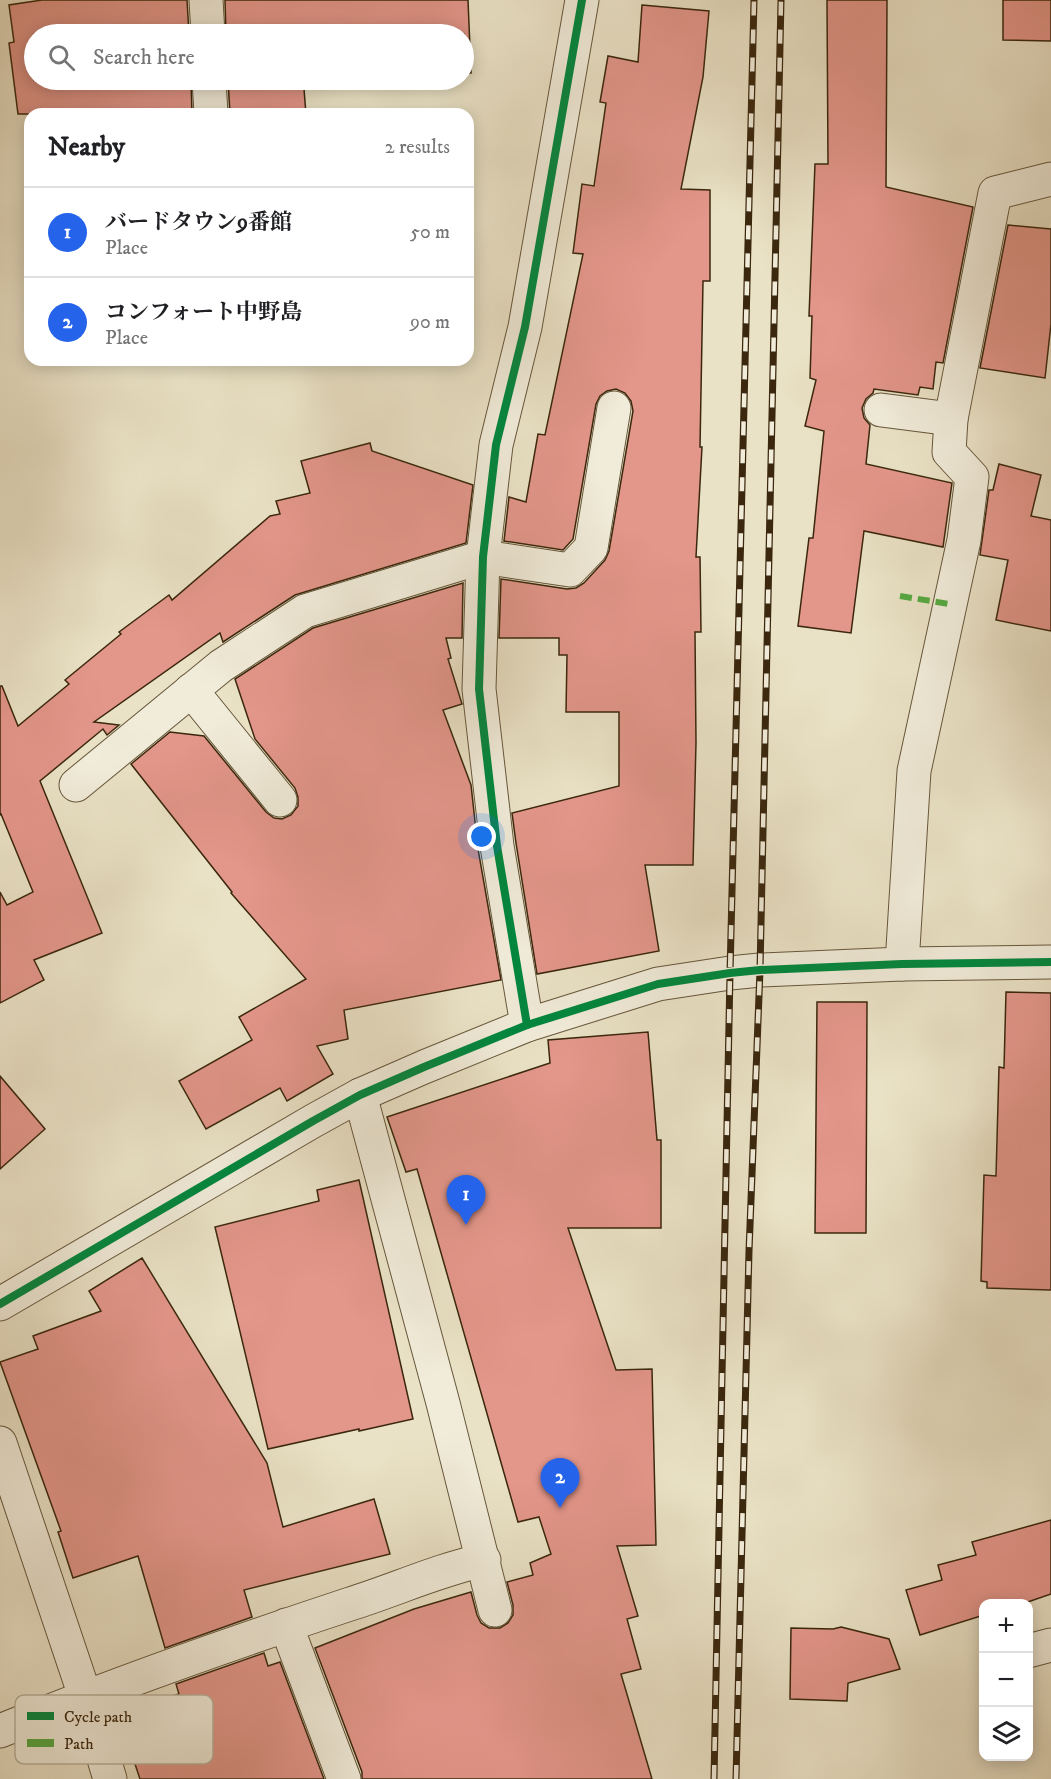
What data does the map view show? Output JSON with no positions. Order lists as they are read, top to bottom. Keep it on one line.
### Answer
{"legend":["Cycle path","Path"],"page":{"search":"Search here","heading":["Nearby","2 results"],"list":[{"mark":"1","name":"バードタウン9番館","note":"Place","value":"50 m"},{"mark":"2","name":"コンフォート中野島","note":"Place","value":"90 m"}],"pins":["1","2"],"map_buttons":["+","−"]}}
